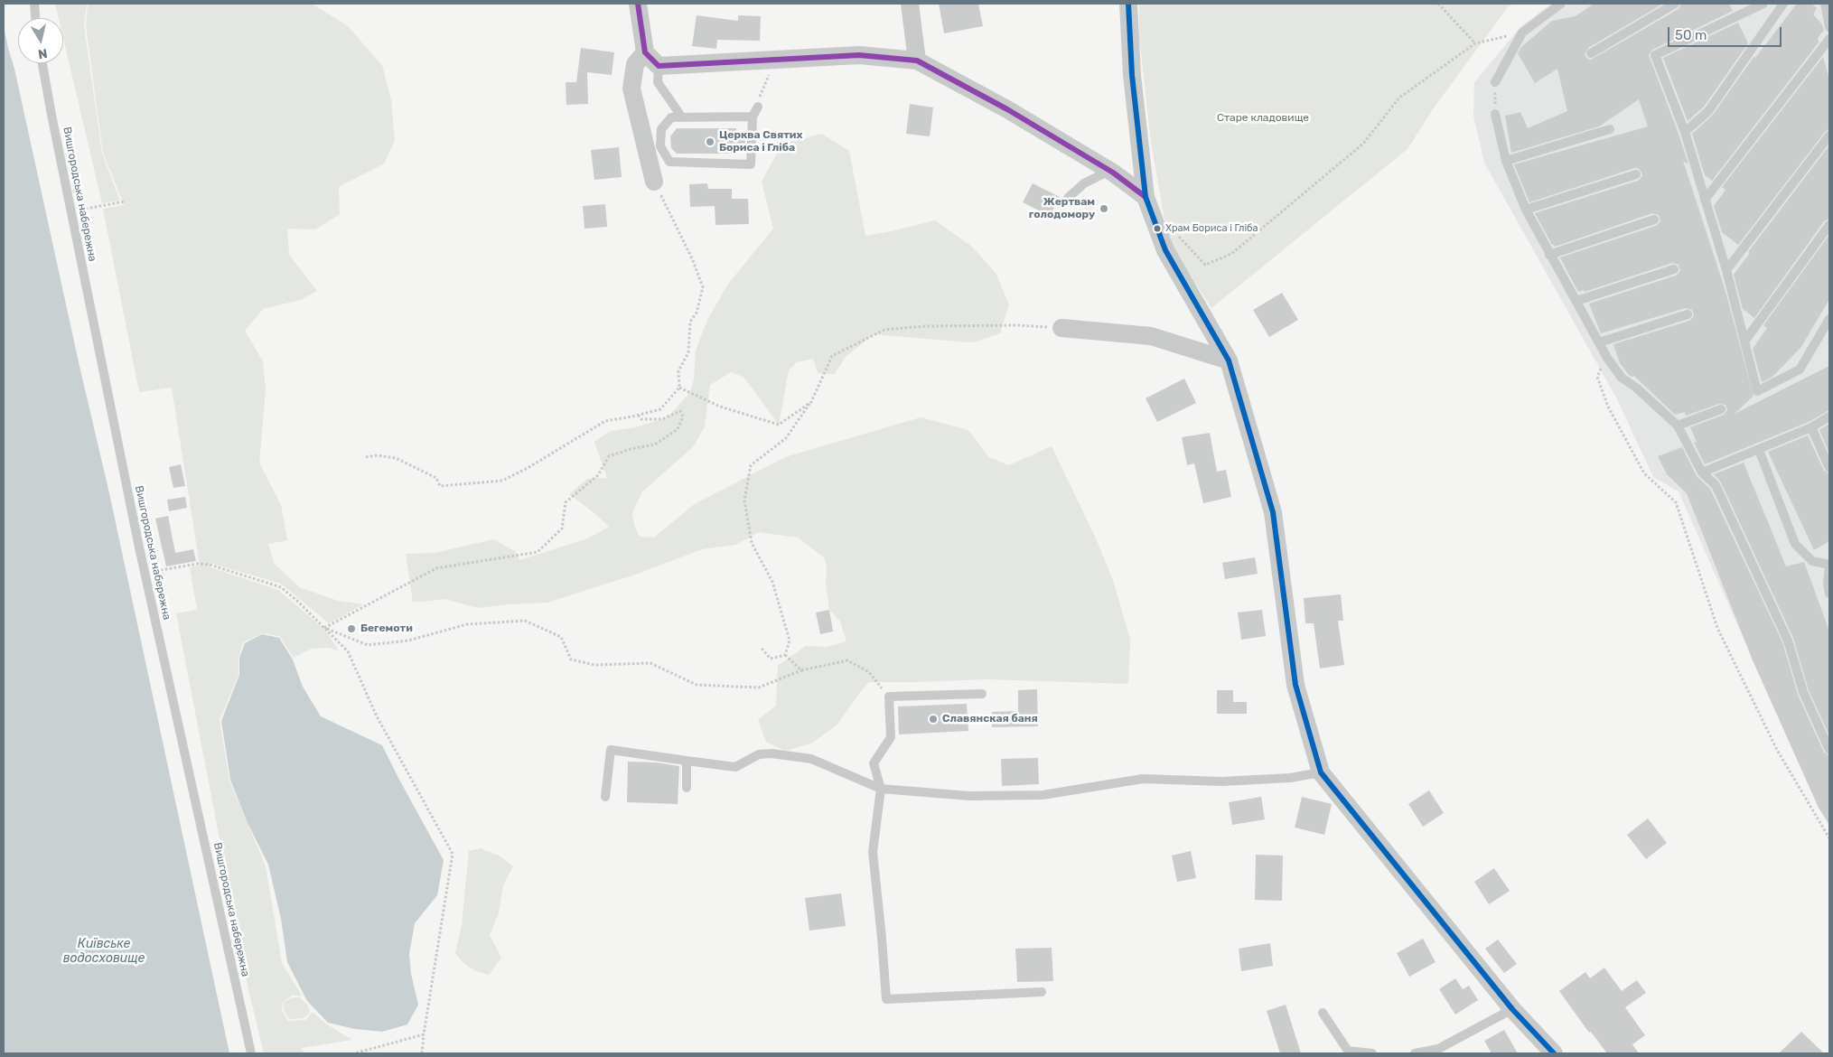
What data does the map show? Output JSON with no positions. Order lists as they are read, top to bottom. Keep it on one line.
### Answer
{"streets":{"lane":["Вишгородська набережна"]},"water":["Київське водосховище"],"parks":["Старе кладовище"],"places":["Церква Святих Бориса і Гліба","Жертвам голодомору","Храм Бориса і Гліба","Бегемоти","Славянская баня"],"scale_bar":"50 m","north":"bottom"}
